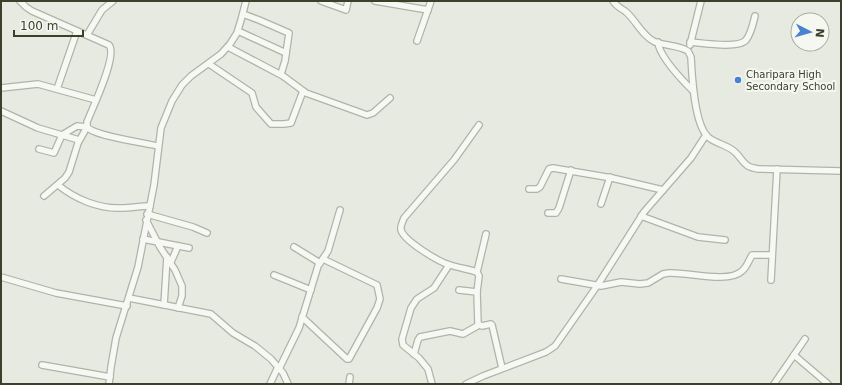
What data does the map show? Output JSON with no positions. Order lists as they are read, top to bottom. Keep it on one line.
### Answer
{"places":["Charipara High Secondary School"],"scale_bar":"100 m","north":"right"}
